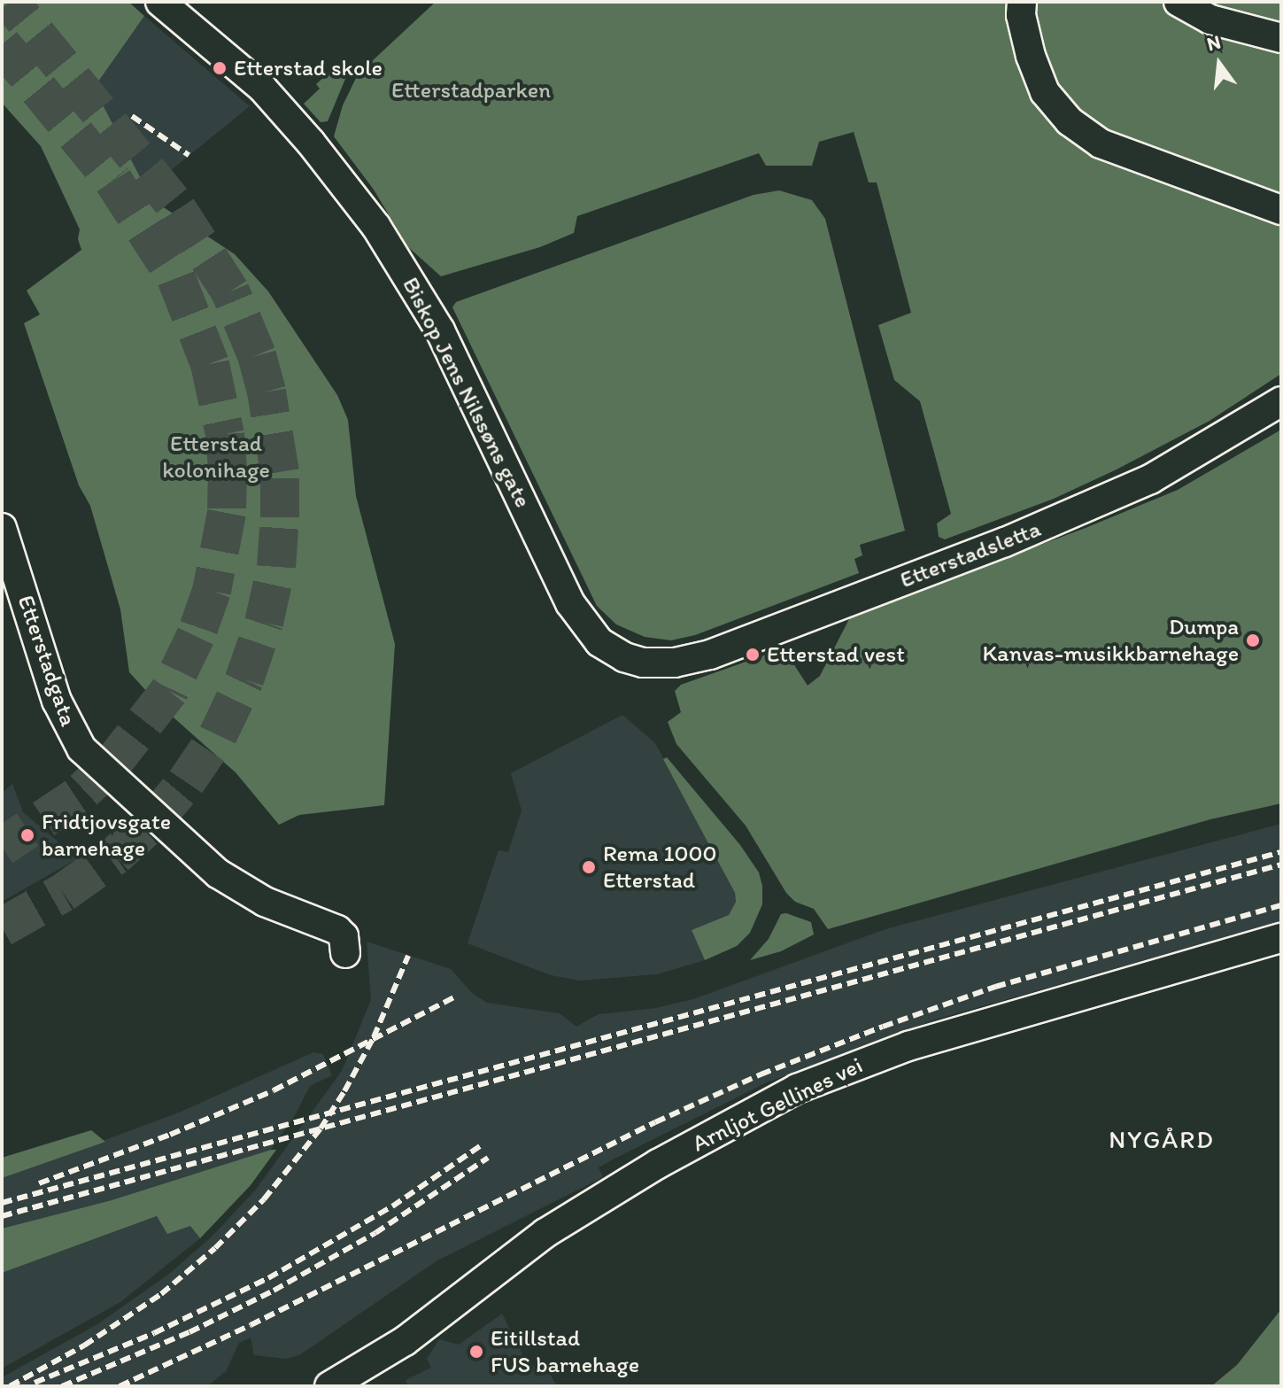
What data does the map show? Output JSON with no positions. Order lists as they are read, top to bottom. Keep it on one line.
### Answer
{"streets":{"street":["Biskop Jens Nilssøns gate","Etterstadsletta","Etterstadgata","Arnljot Gellines vei"]},"crossings":[["Biskop Jens Nilssøns gate","Etterstadsletta"]],"districts":["NYGÅRD"],"parks":["Etterstadparken","Etterstad kolonihage"],"places":["Etterstad skole","Dumpa Kanvas-musikkbarnehage","Etterstad vest","Fridtjovsgate barnehage","Rema 1000 Etterstad","Eitillstad FUS barnehage"],"north":"top"}
